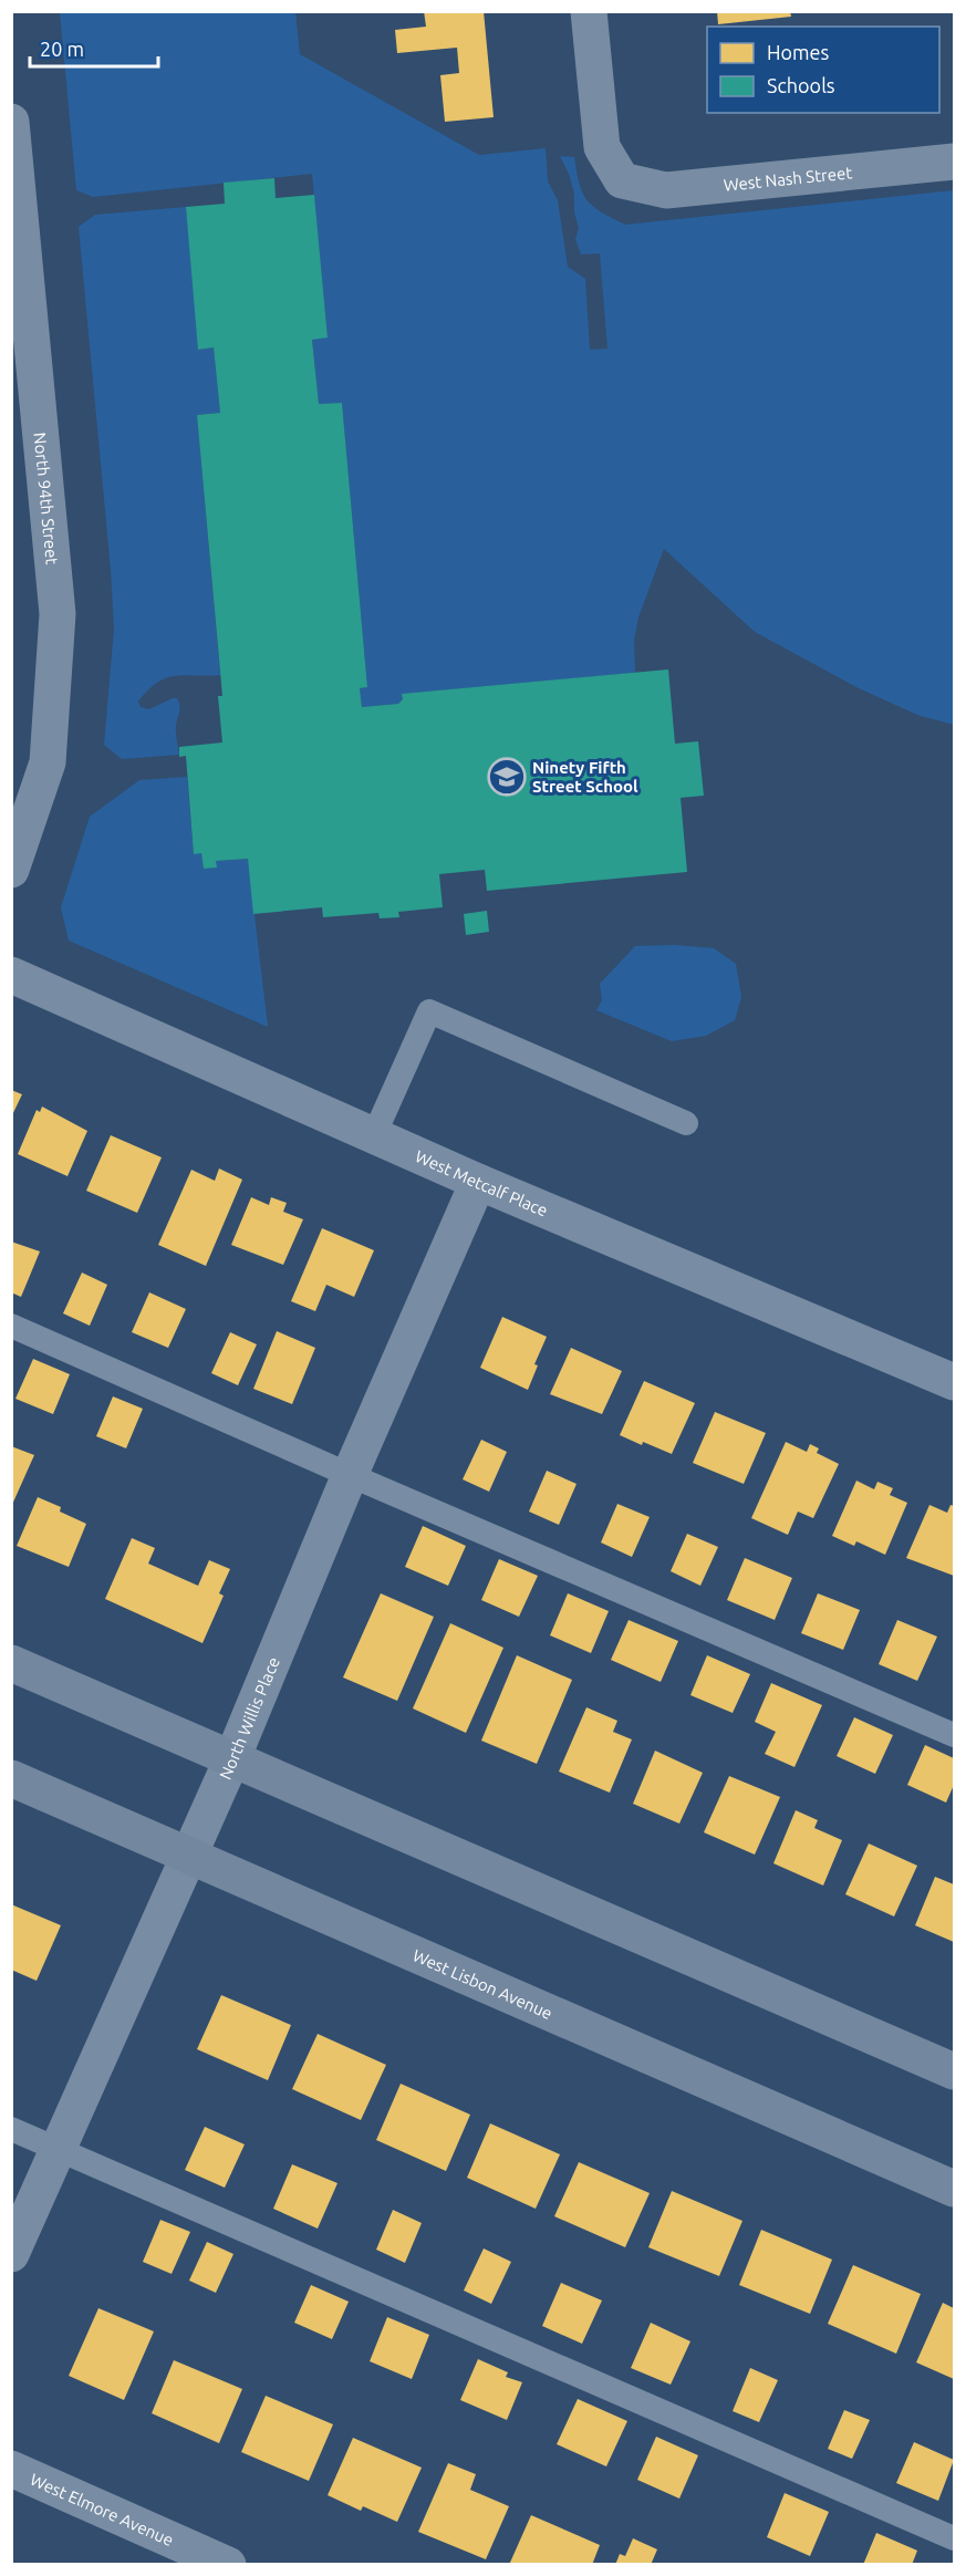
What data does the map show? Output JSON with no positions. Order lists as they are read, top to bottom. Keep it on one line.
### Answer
{"streets":{"main road":["West Lisbon Avenue"],"street":["West Nash Street","North 94th Street","West Metcalf Place","North Willis Place","West Elmore Avenue"]},"crossings":[["West Metcalf Place","North Willis Place"],["North Willis Place","West Lisbon Avenue"]],"places":{"school or university":["Ninety Fifth Street School"]},"legend":["Homes","Schools"],"scale_bar":"20 m"}
